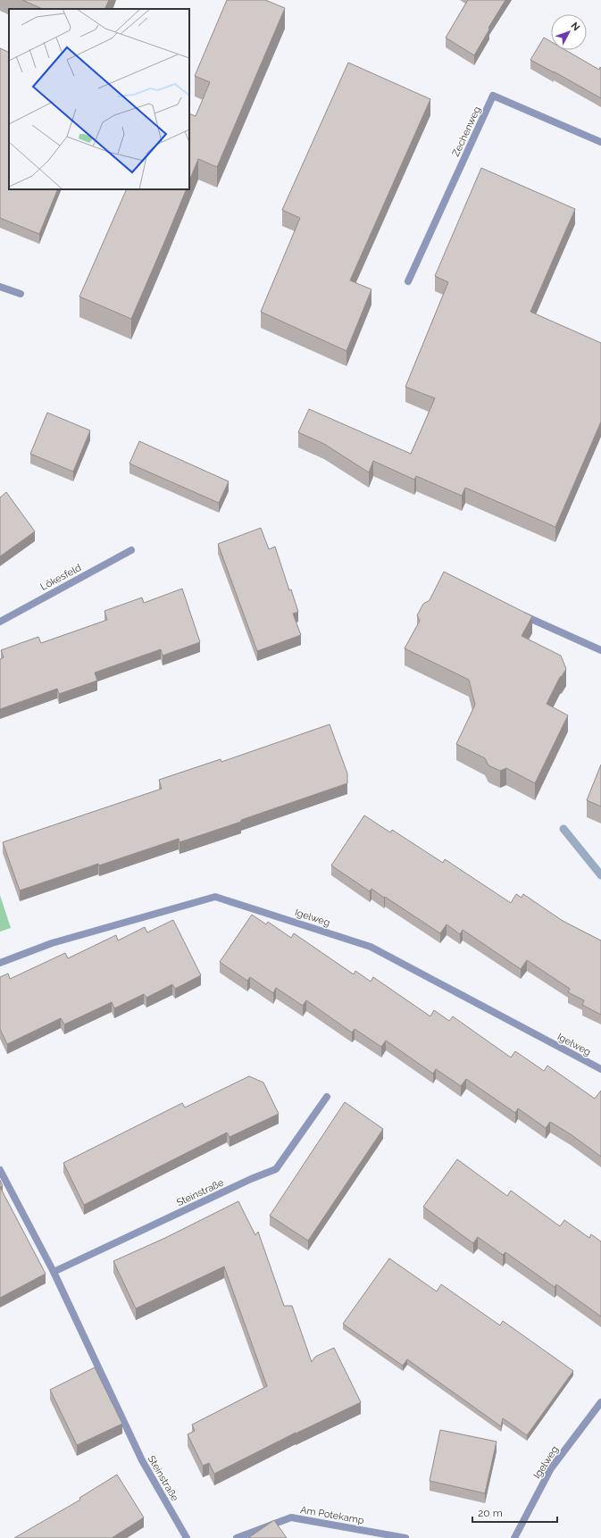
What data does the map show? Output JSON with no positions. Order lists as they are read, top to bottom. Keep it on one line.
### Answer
{"streets":{"street":["Zechenweg","Lökesfeld","Igelweg","Steinstraße","Am Potekamp"]},"scale_bar":"20 m","north":"top right"}
